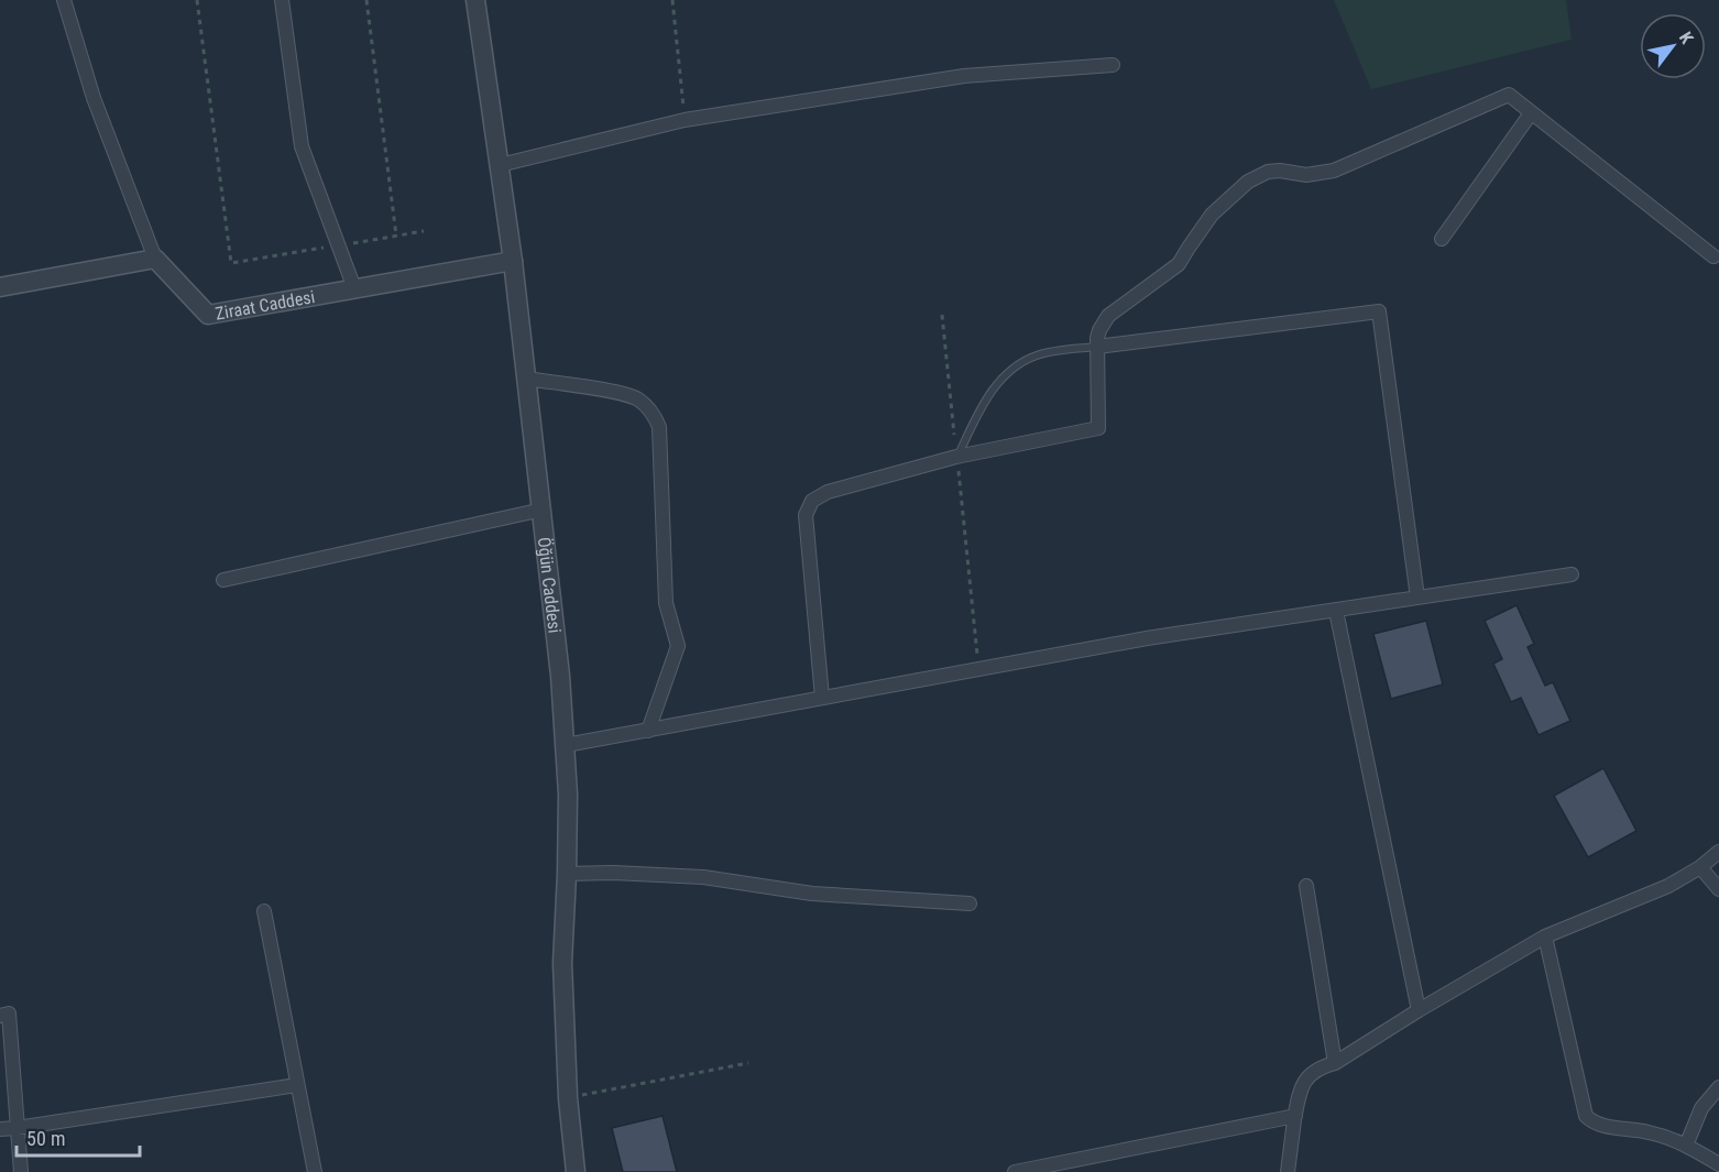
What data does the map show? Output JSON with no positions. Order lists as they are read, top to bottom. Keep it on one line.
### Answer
{"streets":{"street":["Ziraat Caddesi","Öğün Caddesi"]},"crossings":[["Ziraat Caddesi","Öğün Caddesi"]],"scale_bar":"50 m","north":"top right"}
